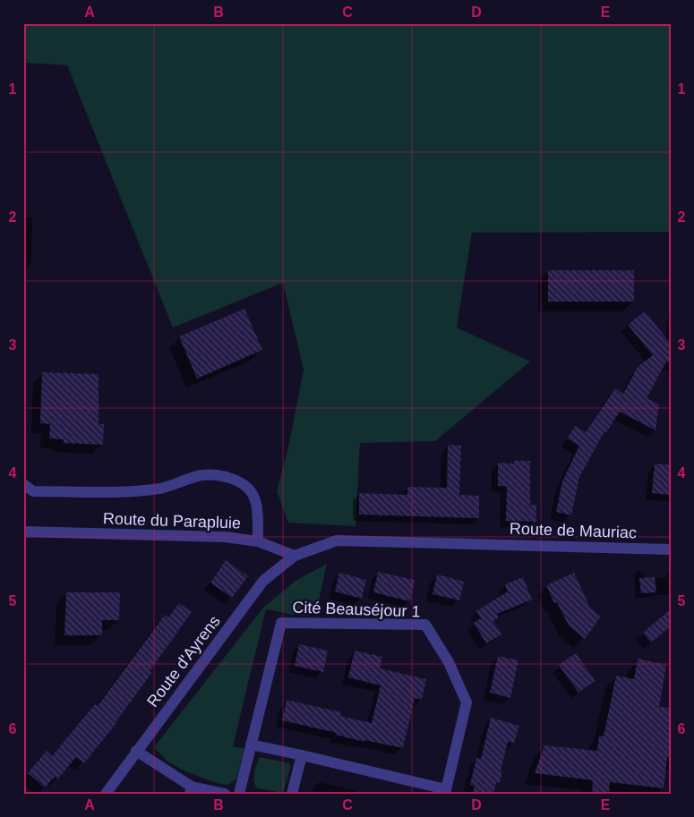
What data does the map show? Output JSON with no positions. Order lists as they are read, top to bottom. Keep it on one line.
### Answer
{"streets":{"street":["Route du Parapluie","Route de Mauriac","Cité Beauséjour 1","Route d'Ayrens"]},"crossings":[["Route du Parapluie","Route de Mauriac"],["Route du Parapluie","Route d'Ayrens"],["Route de Mauriac","Route d'Ayrens"]],"grid":{"columns":["A","B","C","D","E"],"rows":["1","2","3","4","5","6"]}}
